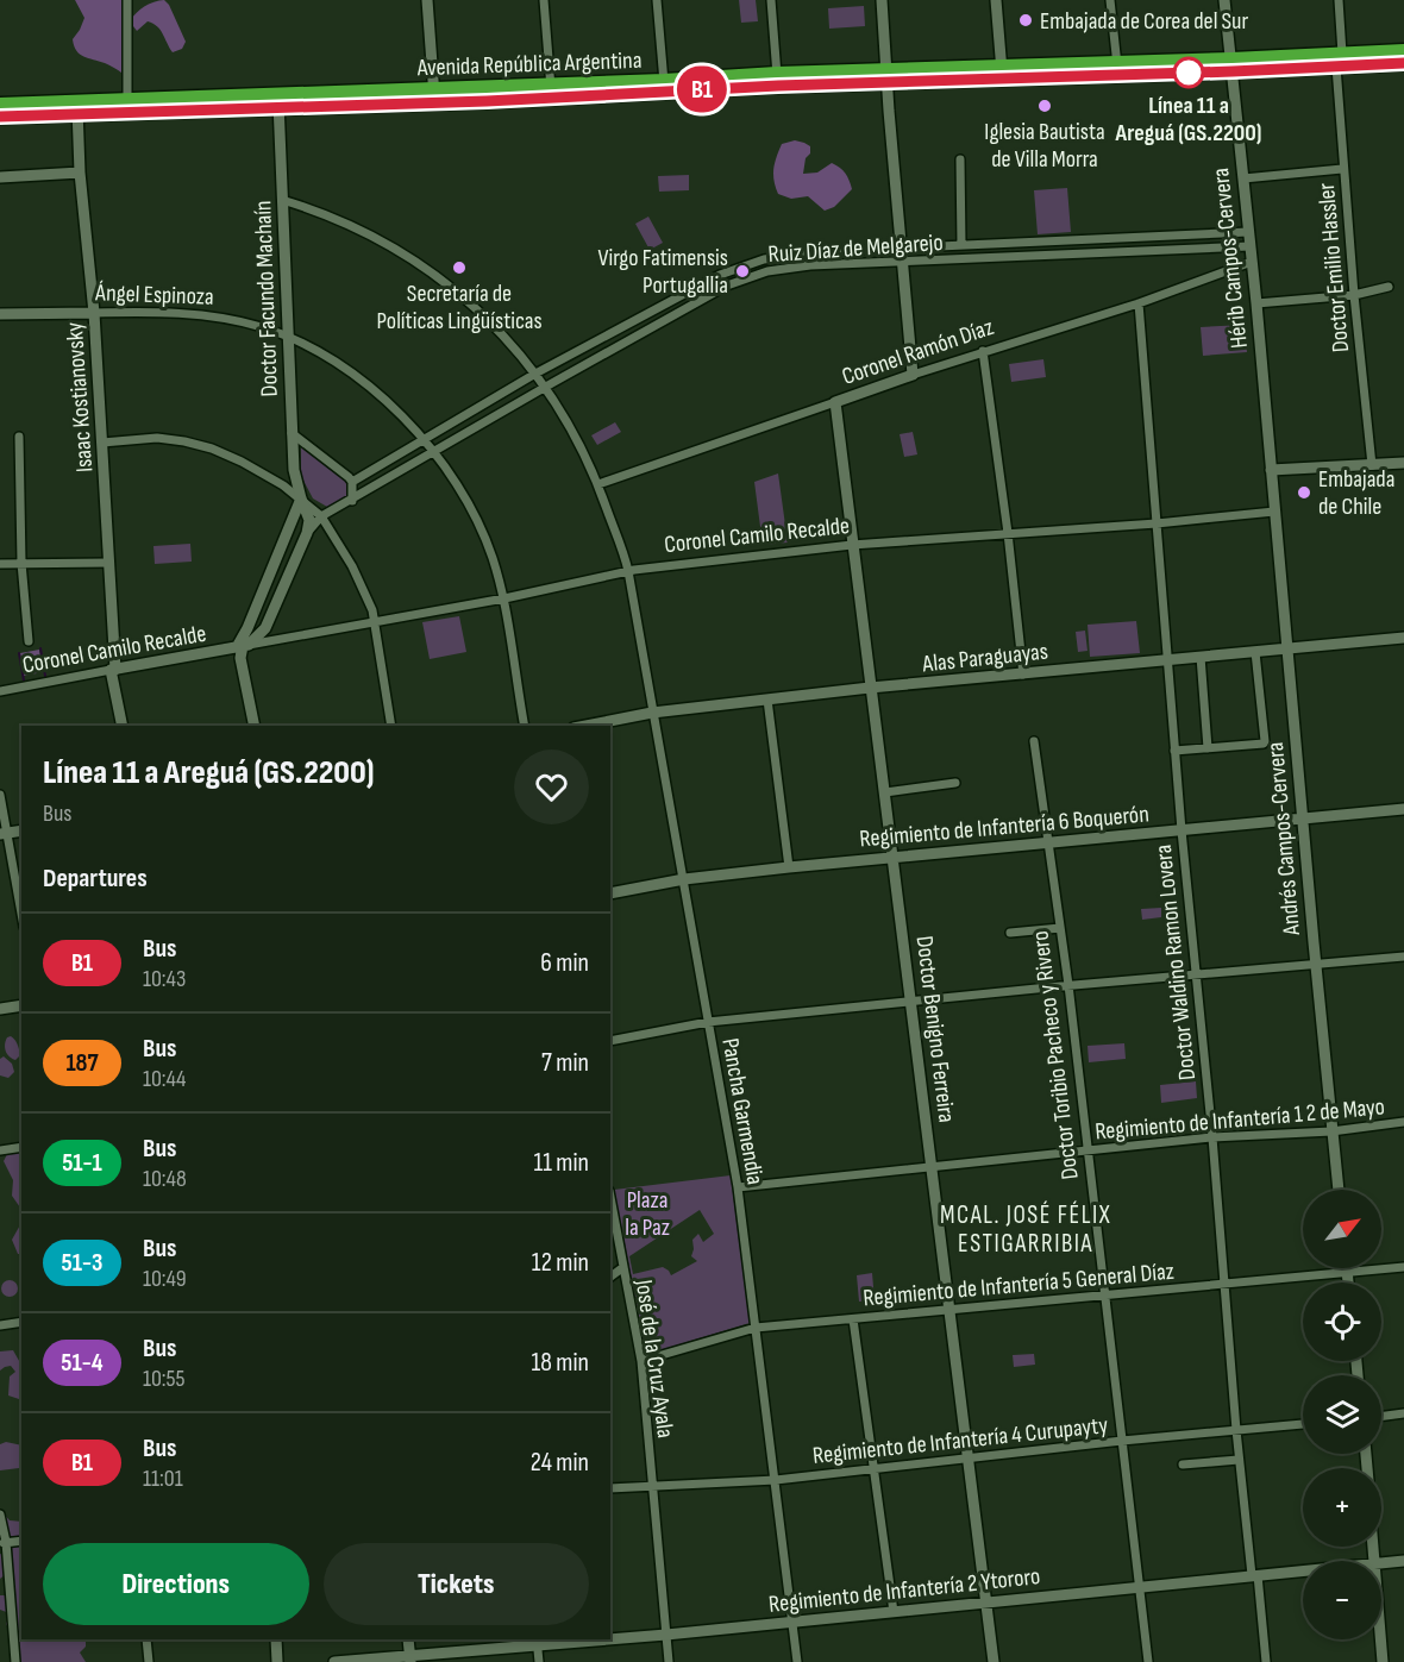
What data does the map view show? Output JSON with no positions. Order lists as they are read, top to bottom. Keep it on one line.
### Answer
{"streets":{"highway":["Avenida República Argentina"],"street":["Ruiz Díaz de Melgarejo","Hérib Campos-Cervera","Doctor Emilio Hassler","Ángel Espinoza","Doctor Facundo Machaín","Coronel Ramón Díaz","Isaac Kostianovsky","Coronel Camilo Recalde","Alas Paraguayas","Regimiento de Infantería 6 Boquerón","Andrés Campos-Cervera","Doctor Waldino Ramon Lovera","Doctor Benigno Ferreira","Doctor Toribio Pacheco y Rivero","Pancha Garmendia","Regimiento de Infantería 1 2 de Mayo","Regimiento de Infantería 5 General Díaz","José de la Cruz Ayala","Regimiento de Infantería 4 Curupayty","Regimiento de Infantería 2 Ytororo"]},"crossings":[["Avenida República Argentina","Hérib Campos-Cervera"],["Avenida República Argentina","Doctor Emilio Hassler"],["Avenida República Argentina","Doctor Facundo Machaín"],["Avenida República Argentina","Isaac Kostianovsky"],["Ruiz Díaz de Melgarejo","Hérib Campos-Cervera"],["Ruiz Díaz de Melgarejo","Ángel Espinoza"],["Ruiz Díaz de Melgarejo","Doctor Facundo Machaín"],["Ruiz Díaz de Melgarejo","Pancha Garmendia"],["Hérib Campos-Cervera","Coronel Ramón Díaz"],["Hérib Campos-Cervera","Andrés Campos-Cervera"],["Ángel Espinoza","Doctor Facundo Machaín"],["Ángel Espinoza","Isaac Kostianovsky"],["Doctor Facundo Machaín","Pancha Garmendia"],["Coronel Ramón Díaz","Doctor Waldino Ramon Lovera"],["Coronel Ramón Díaz","Doctor Benigno Ferreira"],["Coronel Ramón Díaz","Pancha Garmendia"],["Isaac Kostianovsky","Coronel Camilo Recalde"],["Coronel Camilo Recalde","Andrés Campos-Cervera"],["Coronel Camilo Recalde","Doctor Waldino Ramon Lovera"],["Coronel Camilo Recalde","Doctor Benigno Ferreira"],["Coronel Camilo Recalde","Pancha Garmendia"],["Alas Paraguayas","Andrés Campos-Cervera"],["Alas Paraguayas","Doctor Waldino Ramon Lovera"],["Alas Paraguayas","Doctor Benigno Ferreira"],["Alas Paraguayas","Pancha Garmendia"],["Regimiento de Infantería 6 Boquerón","Andrés Campos-Cervera"],["Regimiento de Infantería 6 Boquerón","Doctor Waldino Ramon Lovera"],["Regimiento de Infantería 6 Boquerón","Doctor Benigno Ferreira"],["Regimiento de Infantería 6 Boquerón","Doctor Toribio Pacheco y Rivero"],["Regimiento de Infantería 6 Boquerón","Pancha Garmendia"],["Andrés Campos-Cervera","Regimiento de Infantería 1 2 de Mayo"],["Doctor Waldino Ramon Lovera","Regimiento de Infantería 1 2 de Mayo"],["Doctor Waldino Ramon Lovera","Regimiento de Infantería 5 General Díaz"],["Doctor Waldino Ramon Lovera","Regimiento de Infantería 4 Curupayty"],["Doctor Waldino Ramon Lovera","Regimiento de Infantería 2 Ytororo"],["Doctor Benigno Ferreira","Regimiento de Infantería 1 2 de Mayo"],["Doctor Benigno Ferreira","Regimiento de Infantería 5 General Díaz"],["Doctor Benigno Ferreira","Regimiento de Infantería 4 Curupayty"],["Doctor Benigno Ferreira","Regimiento de Infantería 2 Ytororo"],["Doctor Toribio Pacheco y Rivero","Regimiento de Infantería 1 2 de Mayo"],["Doctor Toribio Pacheco y Rivero","Regimiento de Infantería 5 General Díaz"],["Doctor Toribio Pacheco y Rivero","Regimiento de Infantería 4 Curupayty"],["Doctor Toribio Pacheco y Rivero","Regimiento de Infantería 2 Ytororo"],["Pancha Garmendia","Regimiento de Infantería 1 2 de Mayo"],["Pancha Garmendia","Regimiento de Infantería 5 General Díaz"],["Pancha Garmendia","Regimiento de Infantería 4 Curupayty"],["Pancha Garmendia","Regimiento de Infantería 2 Ytororo"],["Regimiento de Infantería 5 General Díaz","José de la Cruz Ayala"],["José de la Cruz Ayala","Regimiento de Infantería 4 Curupayty"],["José de la Cruz Ayala","Regimiento de Infantería 2 Ytororo"]],"districts":["MCAL. JOSÉ FÉLIX ESTIGARRIBIA"],"parks":["Plaza la Paz"],"places":["Embajada de Corea del Sur","Línea 11 a Areguá (GS.2200)","Iglesia Bautista de Villa Morra","Secretaría de Políticas Lingüísticas","Virgo Fatimensis Portugallia","Embajada de Chile"],"lines":["bus line B1"],"north":"top right","page":{"on_map":"B1","heading":[["Línea 11 a Areguá (GS.2200)","Bus"],"Departures"],"list":[{"mark":"B1","name":"Bus","note":"10:43","value":"6 min"},{"mark":"187","name":"Bus","note":"10:44","value":"7 min"},{"mark":"51-1","name":"Bus","note":"10:48","value":"11 min"},{"mark":"51-3","name":"Bus","note":"10:49","value":"12 min"},{"mark":"51-4","name":"Bus","note":"10:55","value":"18 min"},{"mark":"B1","name":"Bus","note":"11:01","value":"24 min"}],"map_buttons":["+","−"],"buttons":["Directions","Tickets"]}}
